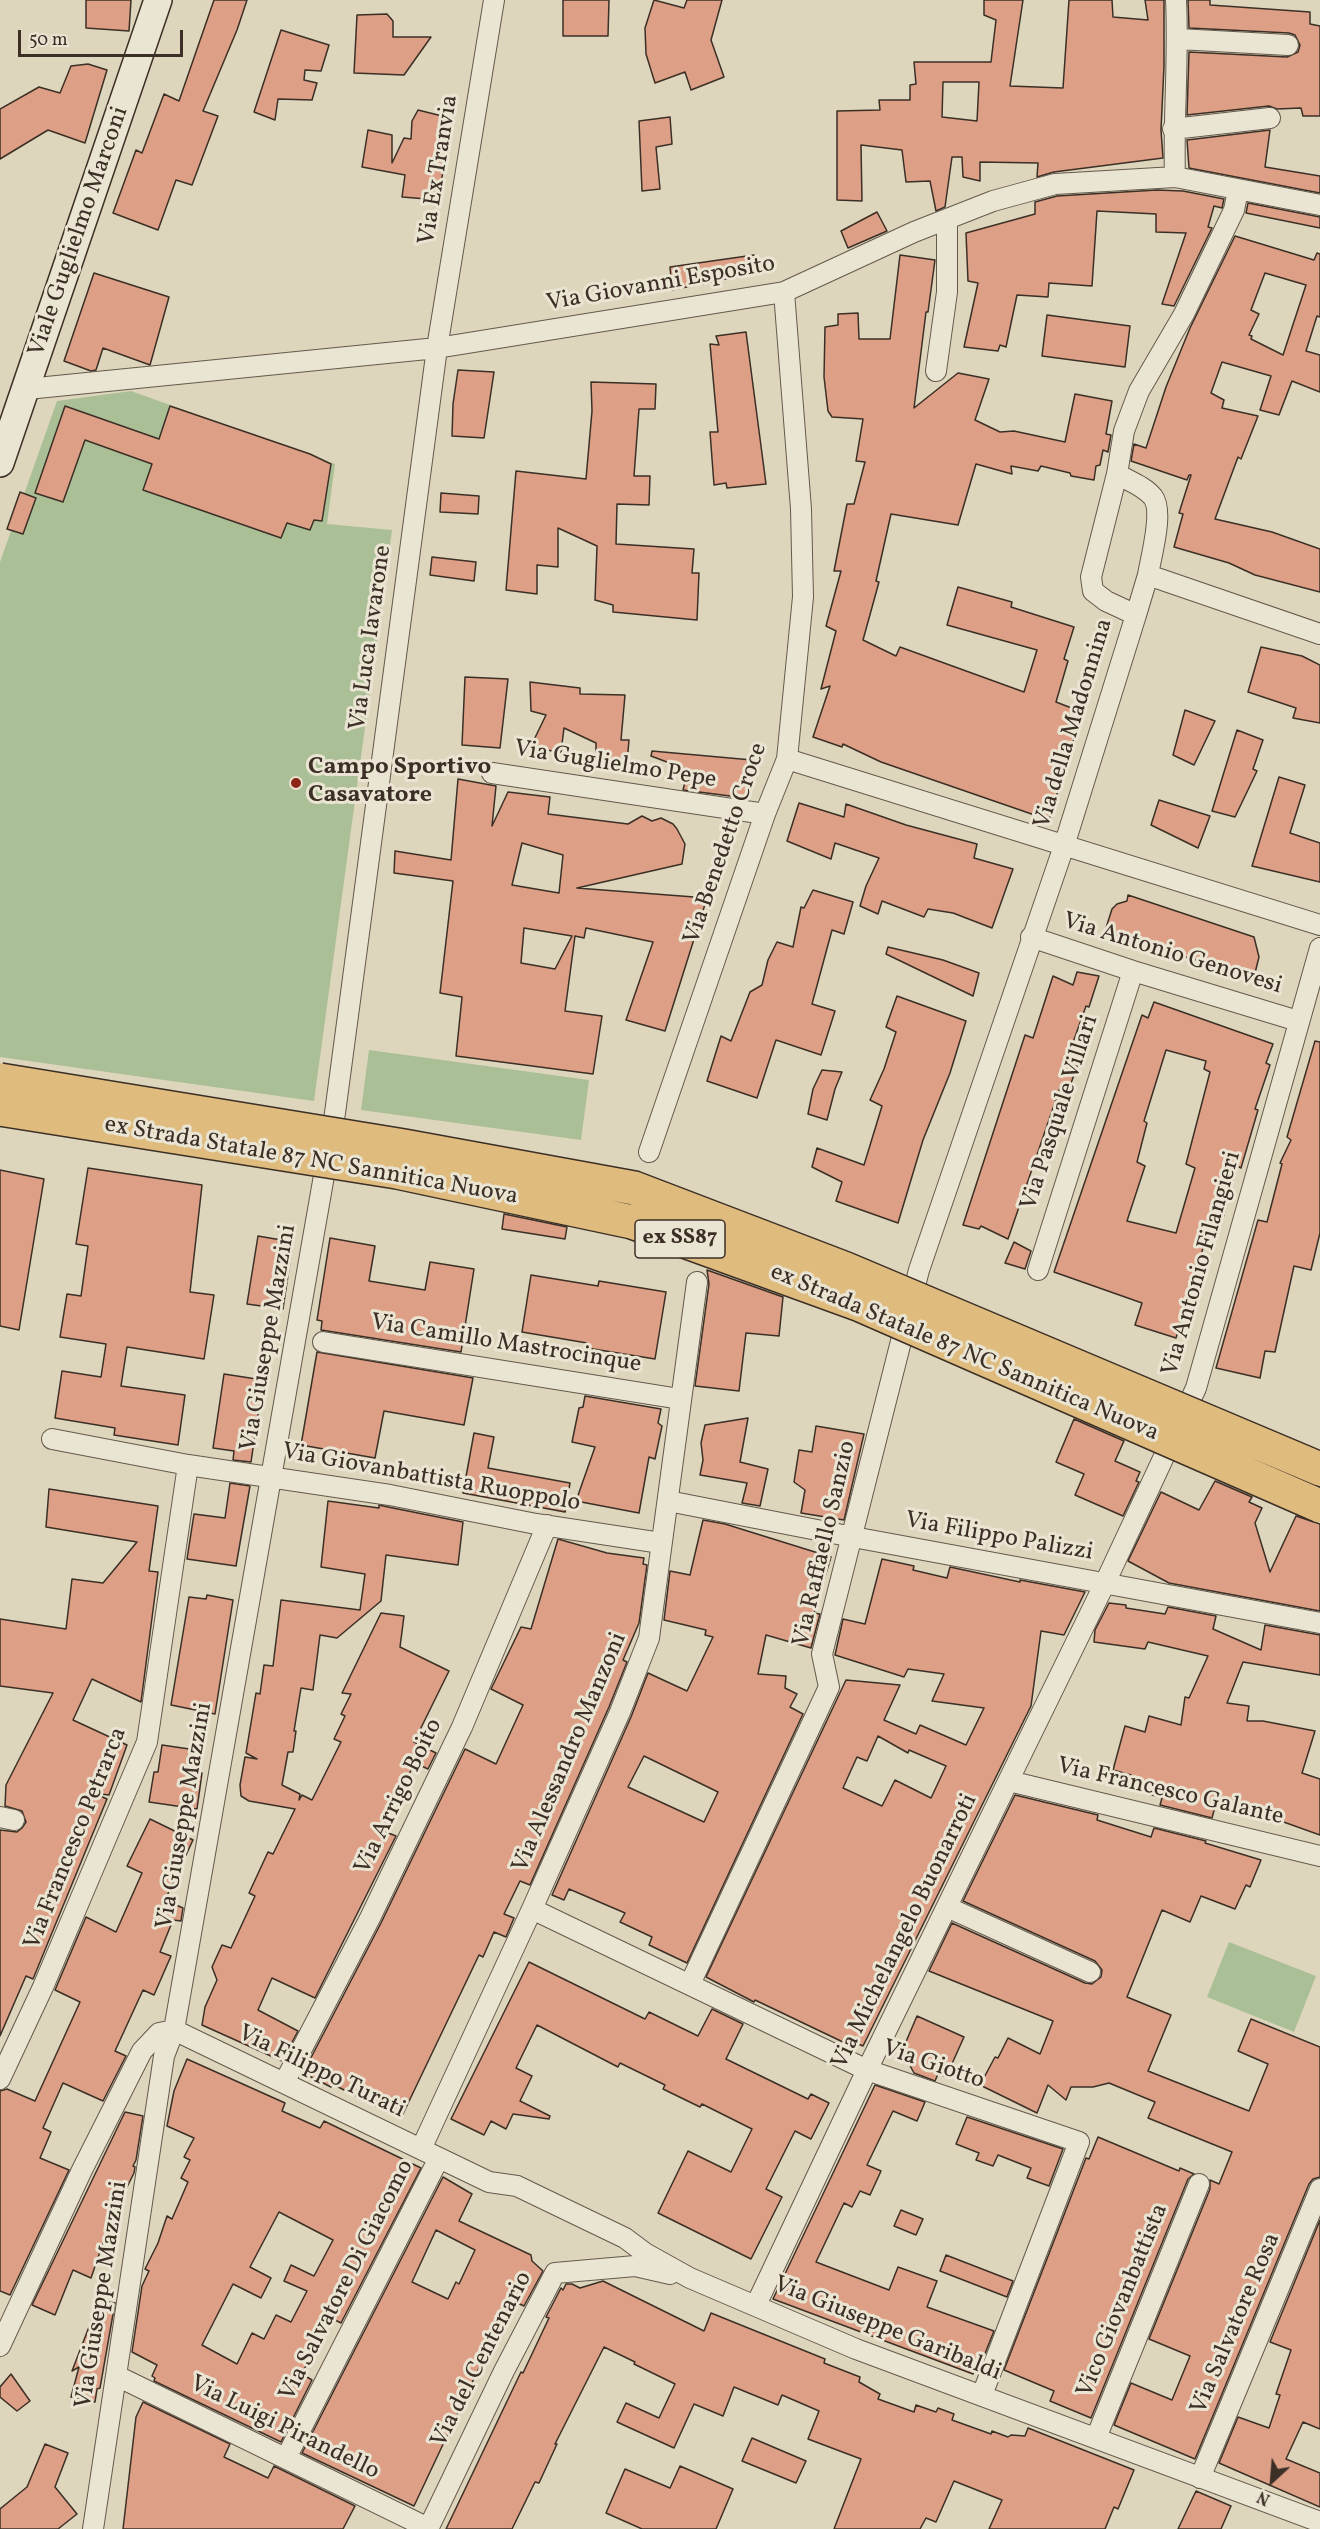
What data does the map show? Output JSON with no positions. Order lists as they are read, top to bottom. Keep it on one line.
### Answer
{"streets":{"highway":["ex Strada Statale 87 NC Sannitica Nuova","ex SS87"],"street":["Via Ex Tranvia","Viale Guglielmo Marconi","Via Giovanni Esposito","Via Luca Iavarone","Via della Madonnina","Via Guglielmo Pepe","Via Benedetto Croce","Via Antonio Genovesi","Via Pasquale Villari","Via Antonio Filangieri","Via Giuseppe Mazzini","Via Camillo Mastrocinque","Via Giovanbattista Ruoppolo","Via Filippo Palizzi","Via Raffaello Sanzio","Via Alessandro Manzoni","Via Francesco Galante","Via Arrigo Boito","Via Francesco Petrarca","Via Michelangelo Buonarroti","Via Giotto","Via Filippo Turati","Via Salvatore Di Giacomo","Vico Giovanbattista","Via Salvatore Rosa","Via Giuseppe Garibaldi","Via del Centenario","Via Luigi Pirandello"]},"crossings":[["Via Ex Tranvia","Via Giovanni Esposito"],["Via Ex Tranvia","Via Luca Iavarone"],["Viale Guglielmo Marconi","Via Giovanni Esposito"],["Via Giovanni Esposito","Via Luca Iavarone"],["Via Giovanni Esposito","Via della Madonnina"],["Via Giovanni Esposito","Via Benedetto Croce"],["Via Luca Iavarone","Via Giuseppe Mazzini"],["Via della Madonnina","Via Antonio Genovesi"],["Via della Madonnina","Via Raffaello Sanzio"],["Via Guglielmo Pepe","Via Benedetto Croce"],["Via Antonio Genovesi","Via Pasquale Villari"],["Via Antonio Genovesi","Via Antonio Filangieri"],["Via Antonio Filangieri","Via Filippo Palizzi"],["Via Antonio Filangieri","Via Michelangelo Buonarroti"],["Via Giuseppe Mazzini","Via Giovanbattista Ruoppolo"],["Via Giuseppe Mazzini","Via Filippo Turati"],["Via Giuseppe Mazzini","Via Luigi Pirandello"],["Via Camillo Mastrocinque","Via Alessandro Manzoni"],["Via Giovanbattista Ruoppolo","Via Alessandro Manzoni"],["Via Giovanbattista Ruoppolo","Via Arrigo Boito"],["Via Giovanbattista Ruoppolo","Via Francesco Petrarca"],["Via Filippo Palizzi","Via Raffaello Sanzio"],["Via Filippo Palizzi","Via Alessandro Manzoni"],["Via Filippo Palizzi","Via Michelangelo Buonarroti"],["Via Raffaello Sanzio","Via Giotto"],["Via Alessandro Manzoni","Via Giotto"],["Via Alessandro Manzoni","Via Filippo Turati"],["Via Alessandro Manzoni","Via Salvatore Di Giacomo"],["Via Alessandro Manzoni","Via Giuseppe Garibaldi"],["Via Francesco Galante","Via Michelangelo Buonarroti"],["Via Arrigo Boito","Via Filippo Turati"],["Via Michelangelo Buonarroti","Via Giotto"],["Via Michelangelo Buonarroti","Via Giuseppe Garibaldi"],["Via Giotto","Via Giuseppe Garibaldi"],["Via Filippo Turati","Via Salvatore Di Giacomo"],["Via Filippo Turati","Via Giuseppe Garibaldi"],["Via Salvatore Di Giacomo","Via Giuseppe Garibaldi"],["Via Salvatore Di Giacomo","Via Luigi Pirandello"],["Vico Giovanbattista","Via Giuseppe Garibaldi"],["Via Salvatore Rosa","Via Giuseppe Garibaldi"],["Via Giuseppe Garibaldi","Via del Centenario"],["Via del Centenario","Via Luigi Pirandello"]],"places":["Campo Sportivo Casavatore"],"scale_bar":"50 m","north":"bottom left"}
